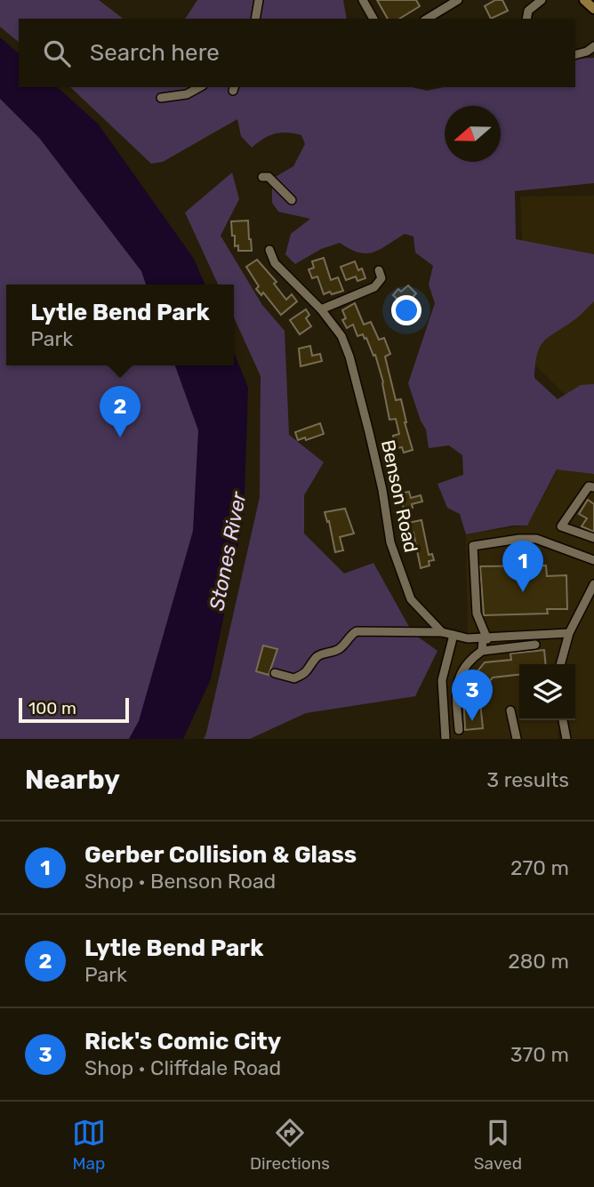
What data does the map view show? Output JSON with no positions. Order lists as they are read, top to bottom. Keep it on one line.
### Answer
{"streets":{"street":["Benson Road"]},"water":["Stones River"],"scale_bar":"100 m","north":"left","page":{"search":"Search here","popup":["Lytle Bend Park","Park"],"pins":["2","1","3"],"scale":"100 m","heading":["Nearby","3 results"],"list":[{"mark":"1","name":"Gerber Collision & Glass","note":"Shop · Benson Road","value":"270 m"},{"mark":"2","name":"Lytle Bend Park","note":"Park","value":"280 m"},{"mark":"3","name":"Rick's Comic City","note":"Shop · Cliffdale Road","value":"370 m"}],"nav":["Map","Directions","Saved"]}}
